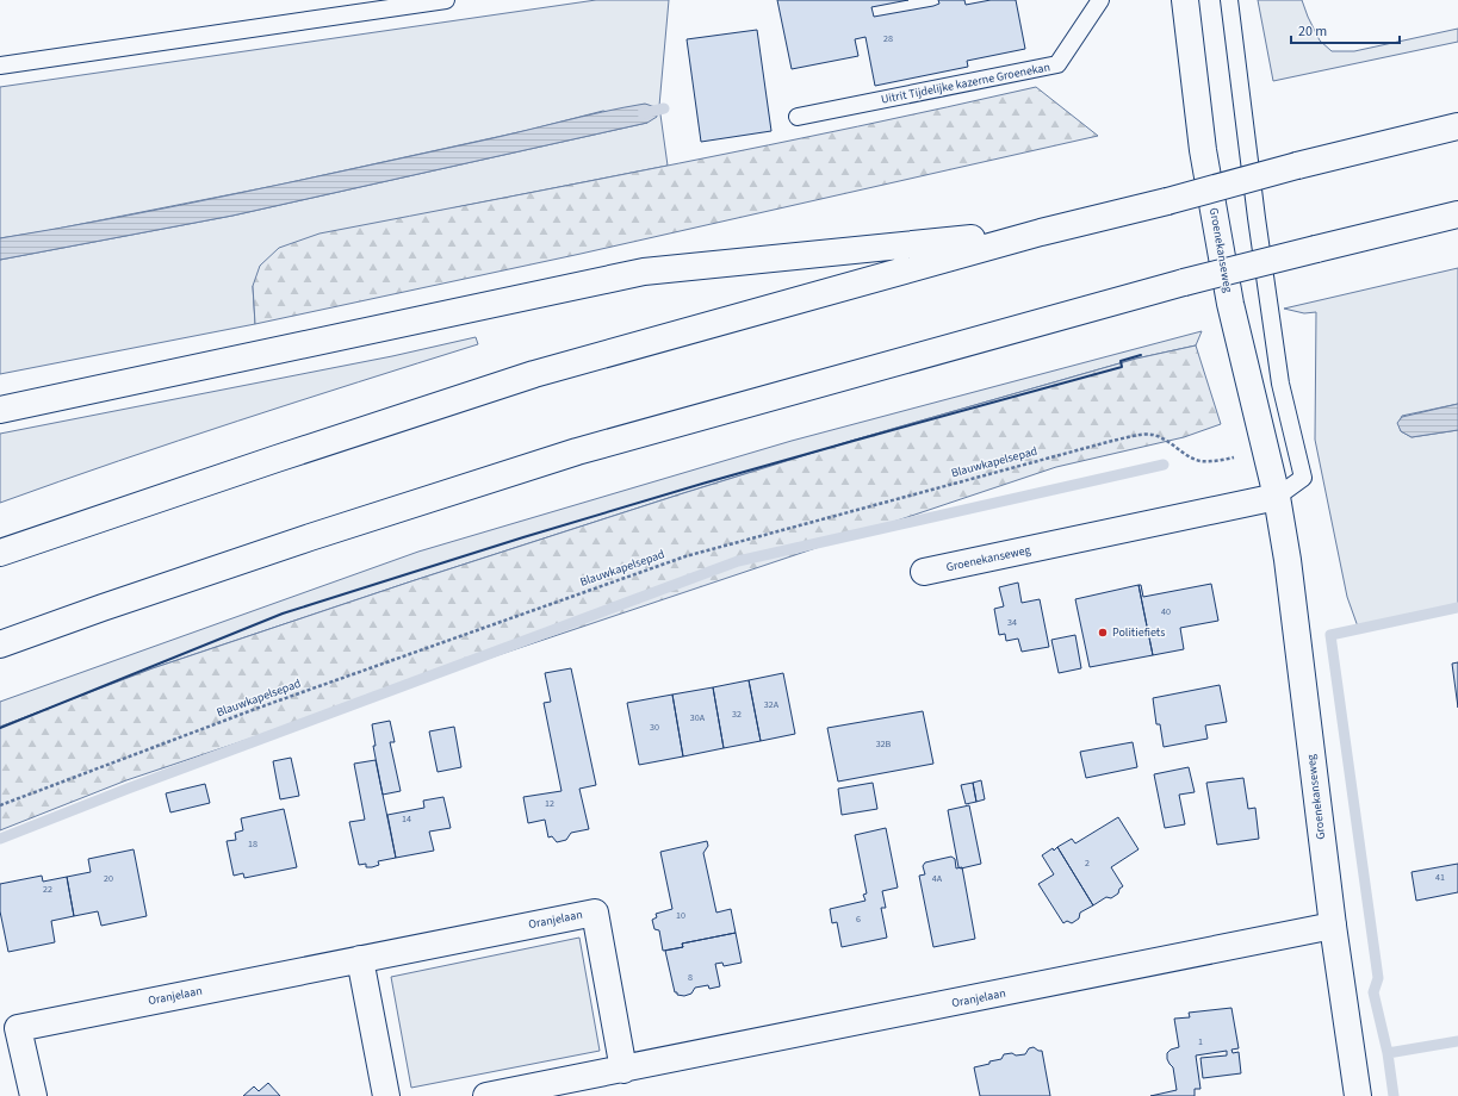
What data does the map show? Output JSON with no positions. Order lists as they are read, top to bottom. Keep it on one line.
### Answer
{"streets":{"main road":["Groenekanseweg","Oranjelaan"],"lane":["Uitrit Tijdelijke kazerne Groenekan"],"path":["Blauwkapelsepad"]},"crossings":[["Groenekanseweg","Blauwkapelsepad"],["Groenekanseweg","Oranjelaan"]],"places":["Politiefiets"],"house_numbers":["28","40","34","32A","32","30A","30","32B","12","14","18","2","41","20","4A","22","10","6","8","1"],"scale_bar":"20 m"}
